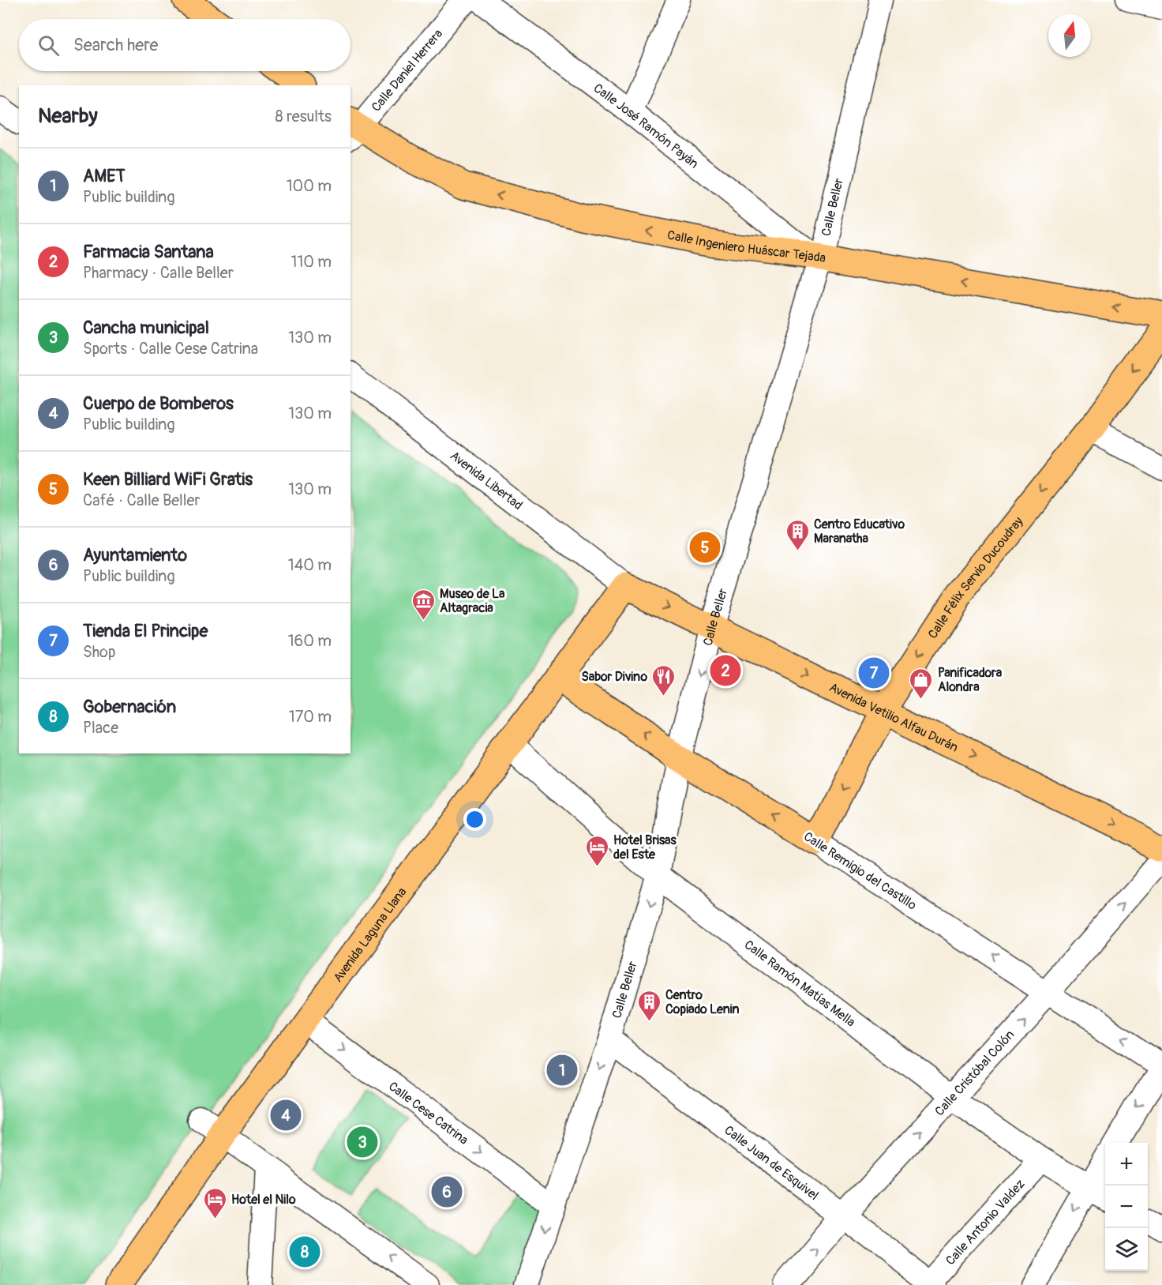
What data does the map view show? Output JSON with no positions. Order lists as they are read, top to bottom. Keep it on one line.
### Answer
{"streets":{"main road":["Calle Ingeniero Huáscar Tejada","Calle Félix Servio Ducoudray","Avenida Vetilio Alfau Durán","Calle Remigio del Castillo","Avenida Laguna Llana"],"street":["Calle Daniel Herrera","Calle José Ramón Payán","Calle Beller","Avenida Libertad","Calle Ramón Matías Mella","Calle Cristóbal Colón","Calle Cese Catrina","Calle Juan de Esquivel","Calle Antonio Valdez"]},"crossings":[["Calle Daniel Herrera","Calle Ingeniero Huáscar Tejada"],["Calle José Ramón Payán","Calle Beller"],["Calle José Ramón Payán","Calle Ingeniero Huáscar Tejada"],["Calle Beller","Calle Ingeniero Huáscar Tejada"],["Calle Beller","Avenida Vetilio Alfau Durán"],["Calle Beller","Calle Remigio del Castillo"],["Calle Beller","Calle Ramón Matías Mella"],["Calle Beller","Calle Cese Catrina"],["Calle Beller","Calle Juan de Esquivel"],["Avenida Libertad","Avenida Vetilio Alfau Durán"],["Avenida Libertad","Avenida Laguna Llana"],["Calle Félix Servio Ducoudray","Avenida Vetilio Alfau Durán"],["Calle Félix Servio Ducoudray","Calle Remigio del Castillo"],["Avenida Vetilio Alfau Durán","Avenida Laguna Llana"],["Calle Remigio del Castillo","Avenida Laguna Llana"],["Calle Remigio del Castillo","Calle Cristóbal Colón"],["Avenida Laguna Llana","Calle Ramón Matías Mella"],["Avenida Laguna Llana","Calle Cese Catrina"],["Calle Ramón Matías Mella","Calle Cristóbal Colón"],["Calle Ramón Matías Mella","Calle Antonio Valdez"],["Calle Cristóbal Colón","Calle Juan de Esquivel"],["Calle Juan de Esquivel","Calle Antonio Valdez"]],"one_way":["Calle Beller","Calle Ingeniero Huáscar Tejada","Calle Félix Servio Ducoudray","Avenida Vetilio Alfau Durán","Calle Remigio del Castillo"],"places":{"building":["Centro Educativo Maranatha","Centro Copiado Lenin"],"museum":["Museo de La Altagracia"],"restaurant":["Sabor Divino"],"shop":["Panificadora Alondra"],"hotel":["Hotel Brisas del Este","Hotel el Nilo"]},"north":"top","page":{"search":"Search here","heading":["Nearby","8 results"],"list":[{"mark":"1","name":"AMET","note":"Public building","value":"100 m"},{"mark":"2","name":"Farmacia Santana","note":"Pharmacy · Calle Beller","value":"110 m"},{"mark":"3","name":"Cancha municipal","note":"Sports · Calle Cese Catrina","value":"130 m"},{"mark":"4","name":"Cuerpo de Bomberos","note":"Public building","value":"130 m"},{"mark":"5","name":"Keen Billiard WiFi Gratis","note":"Café · Calle Beller","value":"130 m"},{"mark":"6","name":"Ayuntamiento","note":"Public building","value":"140 m"},{"mark":"7","name":"Tienda El Principe","note":"Shop","value":"160 m"},{"mark":"8","name":"Gobernación","note":"Place","value":"170 m"}],"pins":["5","2","7","1","4","3","6","8"],"map_buttons":["+","−"]}}
